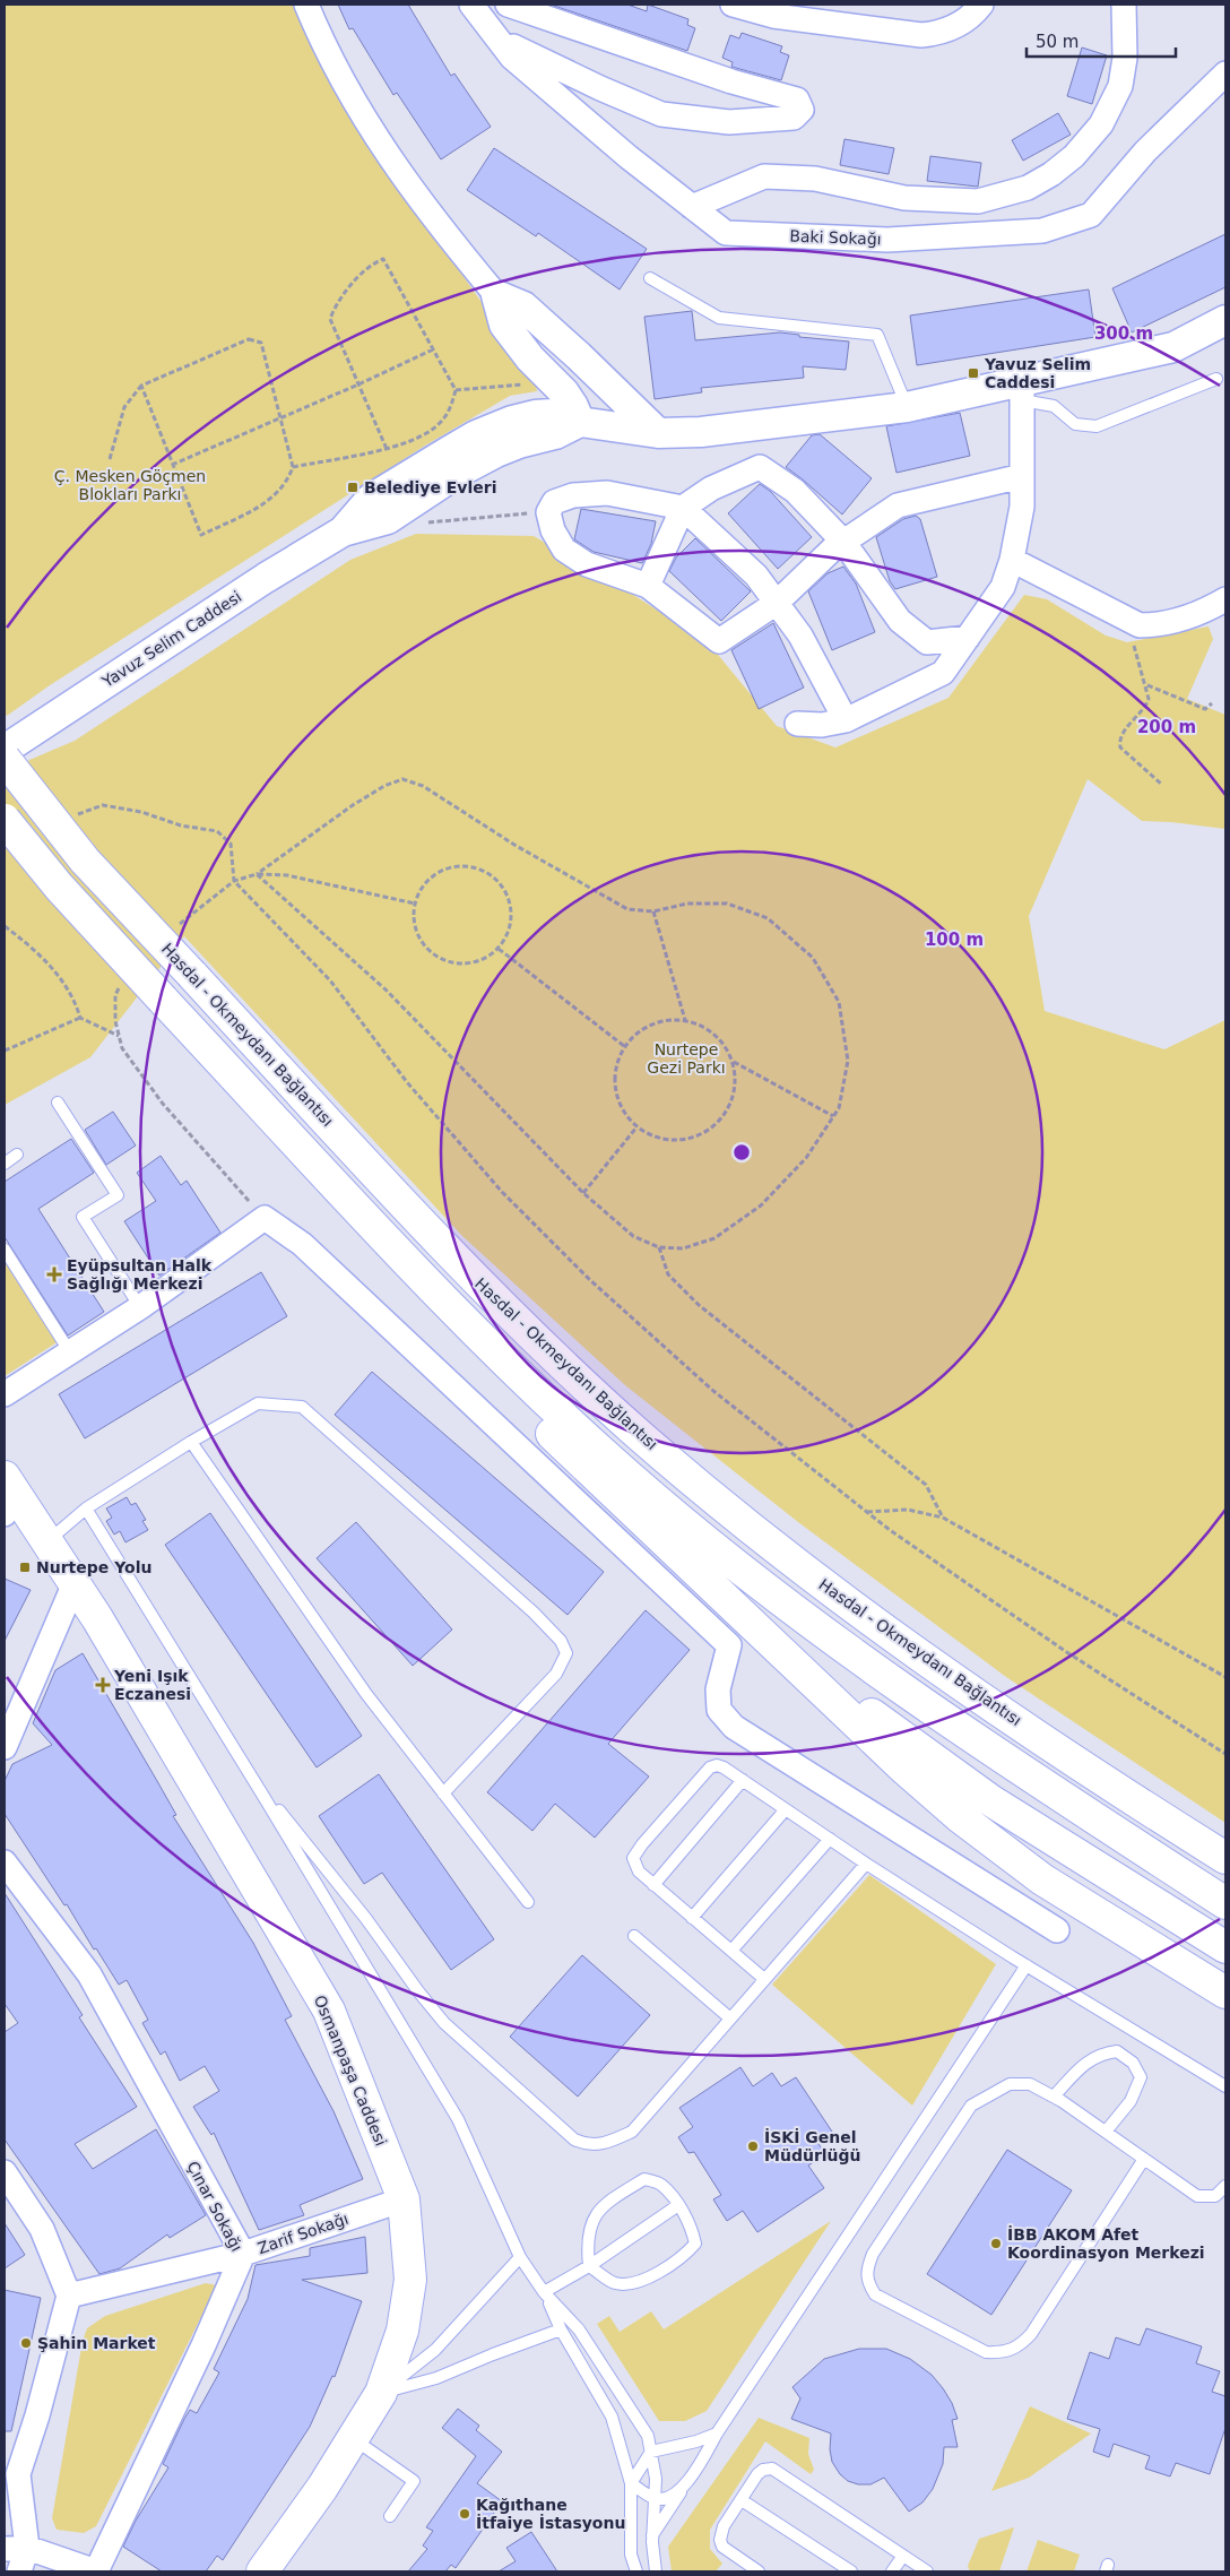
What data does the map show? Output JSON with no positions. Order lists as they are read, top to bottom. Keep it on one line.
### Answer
{"streets":{"main road":["Hasdal - Okmeydanı Bağlantısı","Osmanpaşa Caddesi"],"street":["Baki Sokağı","Yavuz Selim Caddesi","Çınar Sokağı","Zarif Sokağı"]},"crossings":[["Osmanpaşa Caddesi","Zarif Sokağı"],["Çınar Sokağı","Zarif Sokağı"]],"parks":["Ç. Mesken Göçmen Blokları Parkı","Nurtepe Gezi Parkı"],"places":{"transit":["Yavuz Selim Caddesi","Belediye Evleri","Nurtepe Yolu"],"health":["Eyüpsultan Halk Sağlığı Merkezi","Yeni Işık Eczanesi"],"other":["İSKİ Genel Müdürlüğü","İBB AKOM Afet Koordinasyon Merkezi","Şahin Market","Kağıthane İtfaiye İstasyonu"]},"scale_bar":"50 m","rings":["300 m","200 m","100 m"]}
